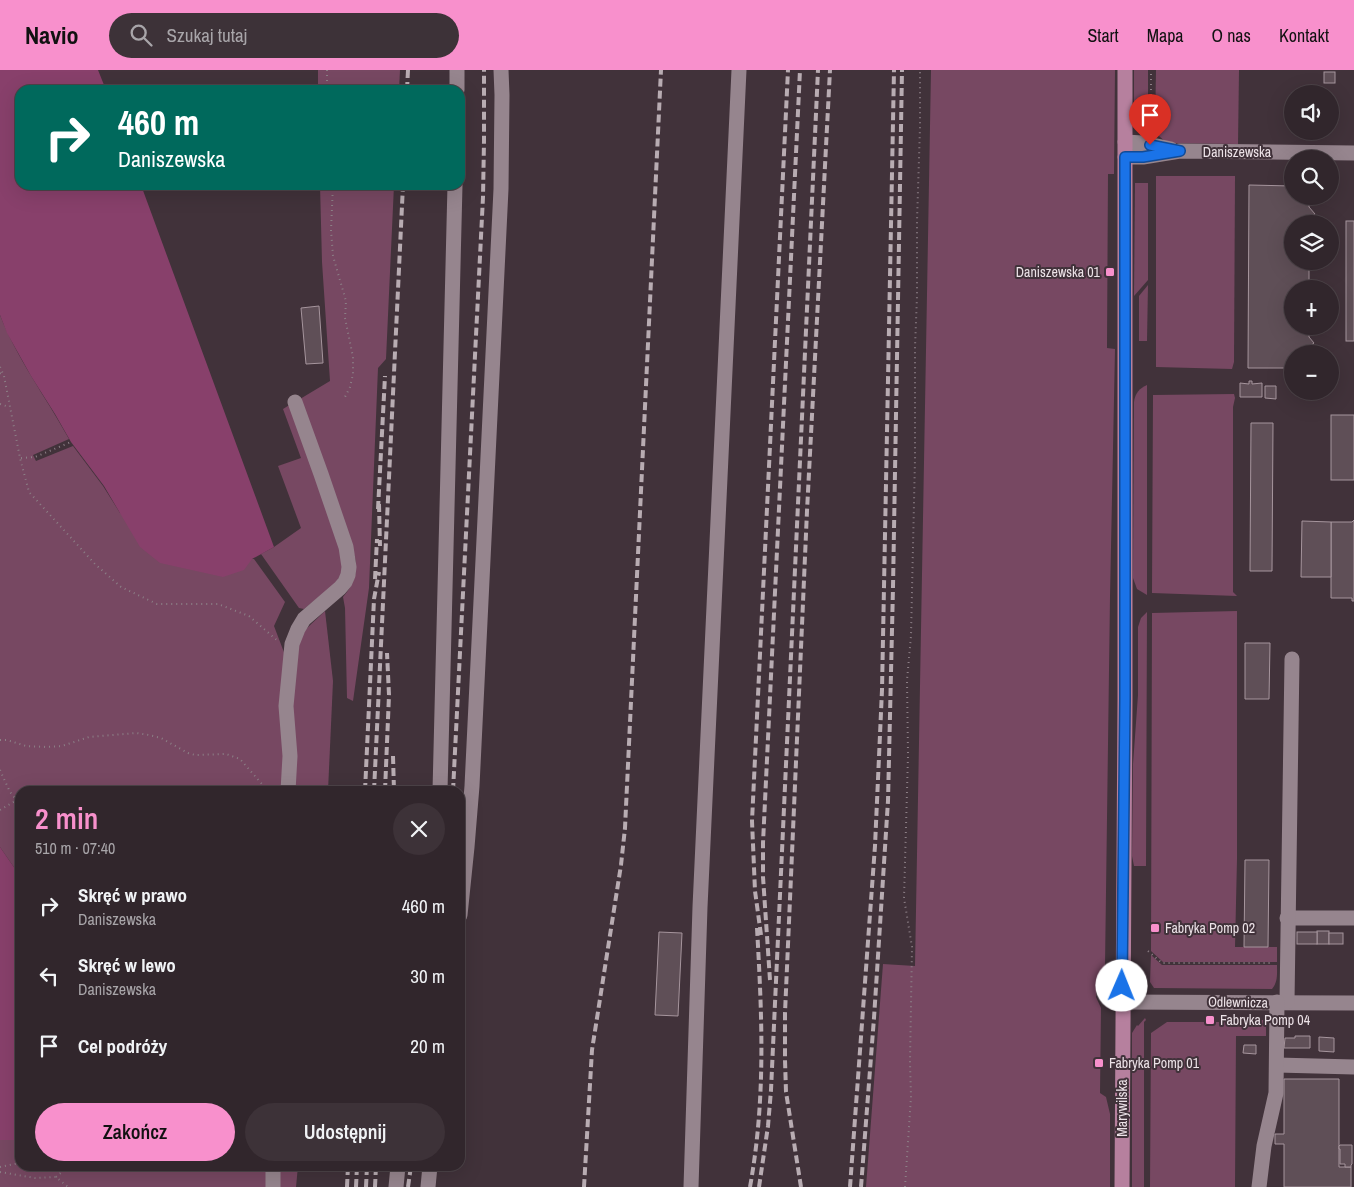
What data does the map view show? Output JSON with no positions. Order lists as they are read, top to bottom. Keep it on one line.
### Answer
{"streets":{"main road":["Marywilska"],"street":["Daniszewska","Odlewnicza"]},"crossings":[["Daniszewska","Marywilska"],["Odlewnicza","Marywilska"]],"places":{"transit":["Daniszewska 01","Fabryka Pomp 02","Fabryka Pomp 04","Fabryka Pomp 01"]},"page":{"header":"Navio","search":"Szukaj tutaj","nav":["Start","Mapa","O nas","Kontakt"],"map_buttons":["+","−"],"turn":["460 m","Daniszewska"],"heading":["2 min","510 m · 07:40"],"list":[{"name":"Skręć w prawo","note":"Daniszewska","value":"460 m"},{"name":"Skręć w lewo","note":"Daniszewska","value":"30 m"},{"name":"Cel podróży","value":"20 m"}],"buttons":["Zakończ","Udostępnij"]}}
